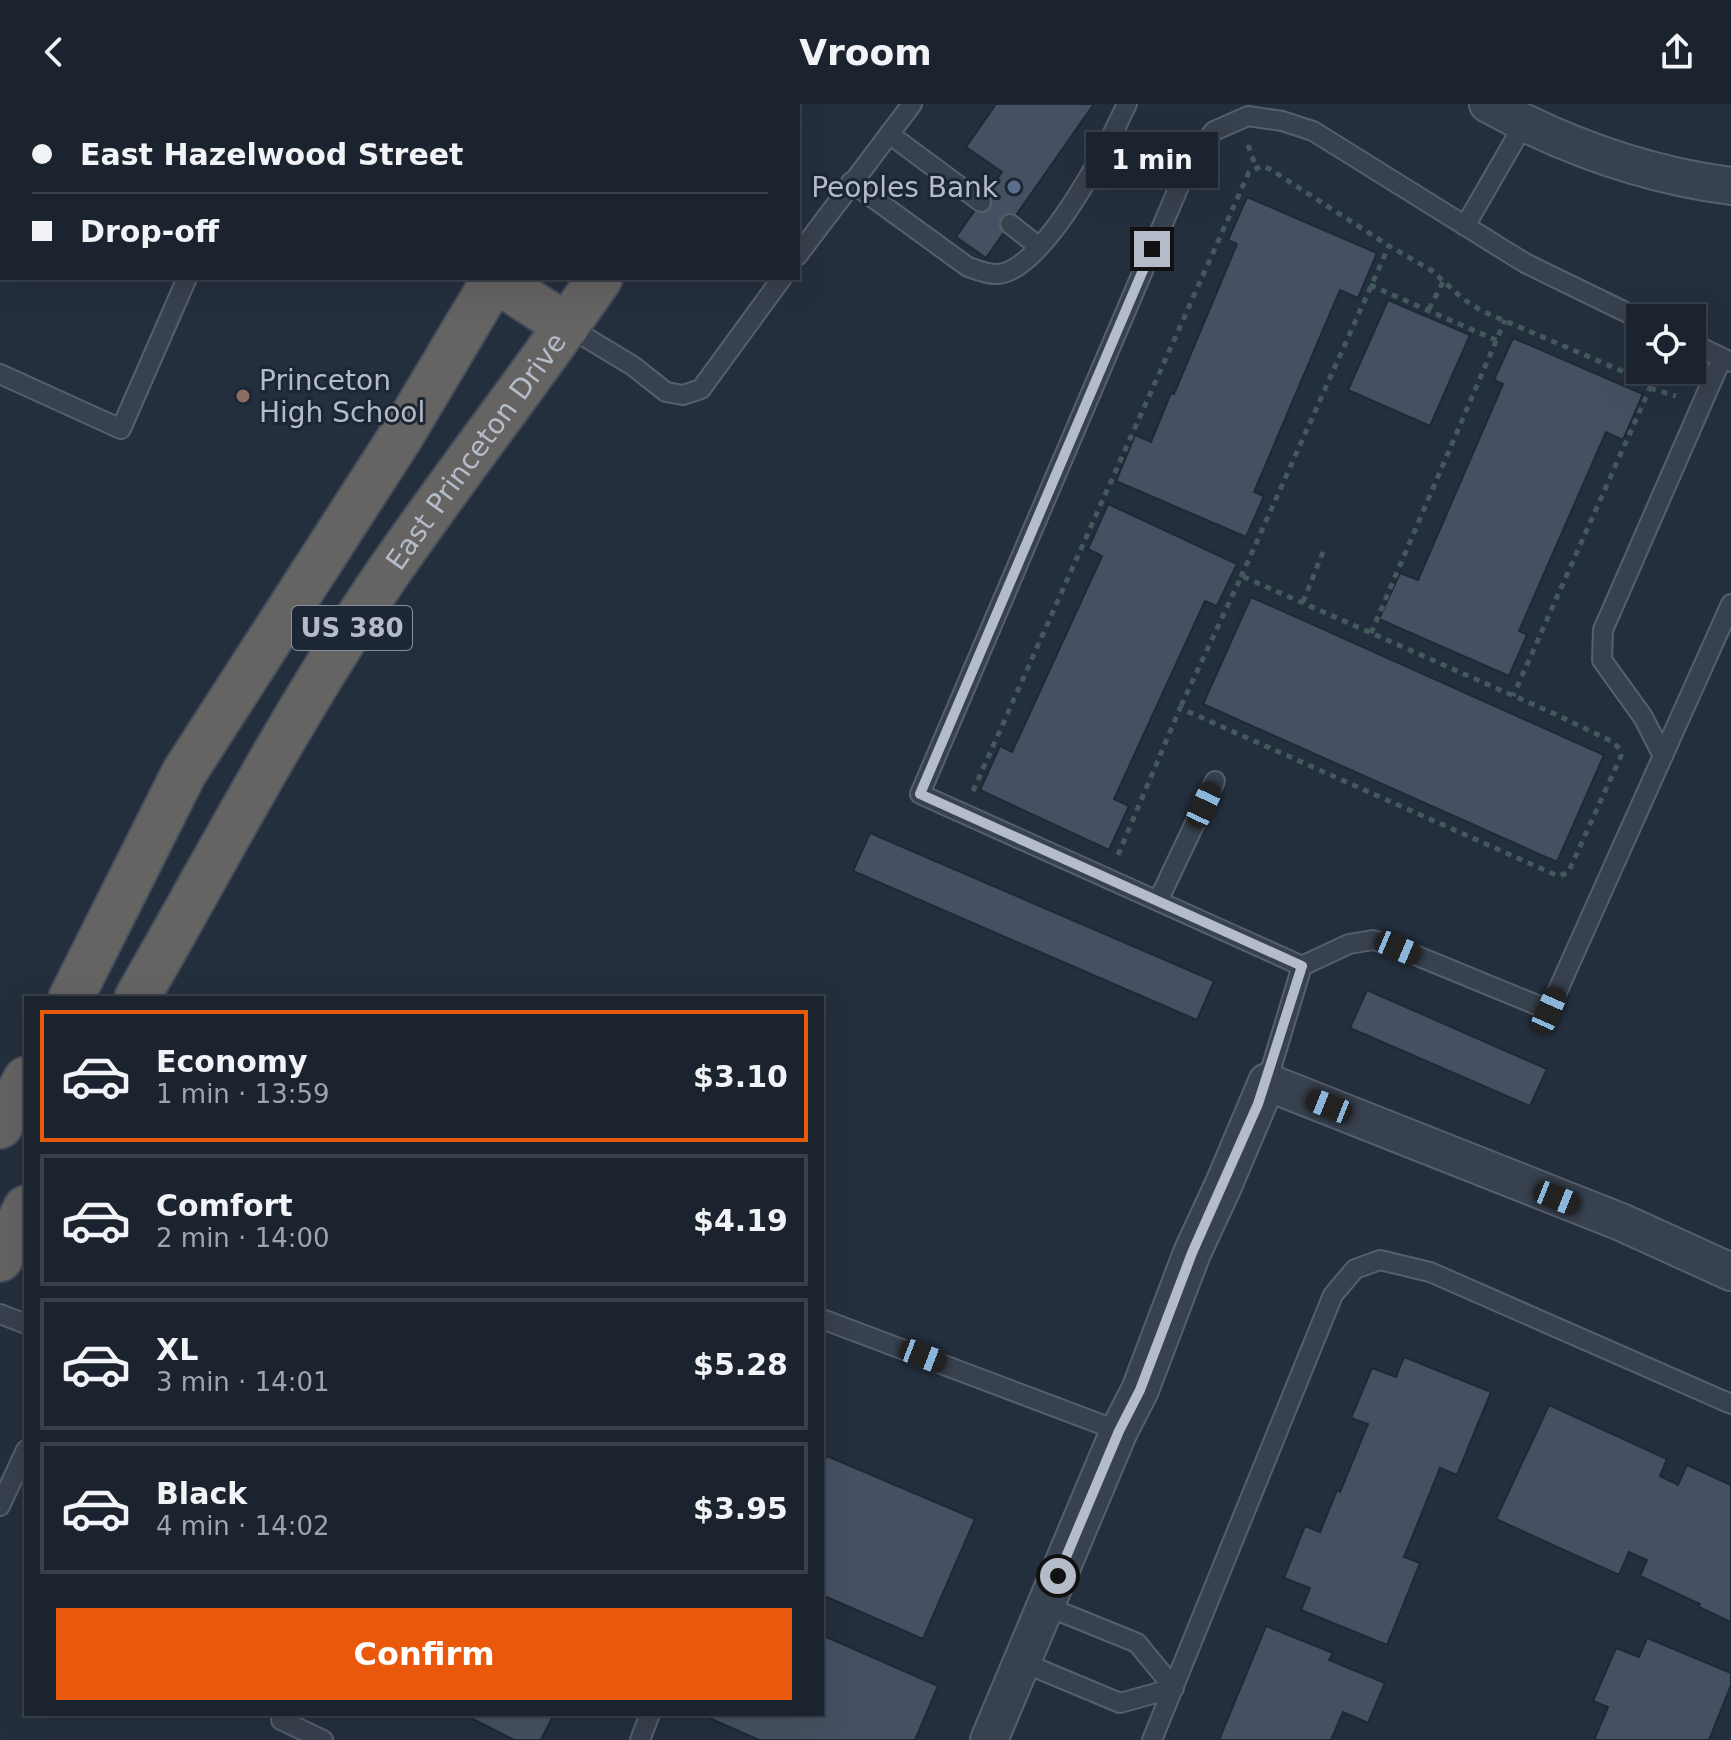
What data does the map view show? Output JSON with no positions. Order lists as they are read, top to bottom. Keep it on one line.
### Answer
{"streets":{"highway":["East Princeton Drive","US 380"]},"places":["Peoples Bank","Princeton High School"],"page":{"header":"Vroom","banner":["East Hazelwood Street","Drop-off"],"bubble":"1 min","list":[{"name":"Economy","note":"1 min · 13:59","value":"$3.10"},{"name":"Comfort","note":"2 min · 14:00","value":"$4.19"},{"name":"XL","note":"3 min · 14:01","value":"$5.28"},{"name":"Black","note":"4 min · 14:02","value":"$3.95"}],"buttons":"Confirm"}}
